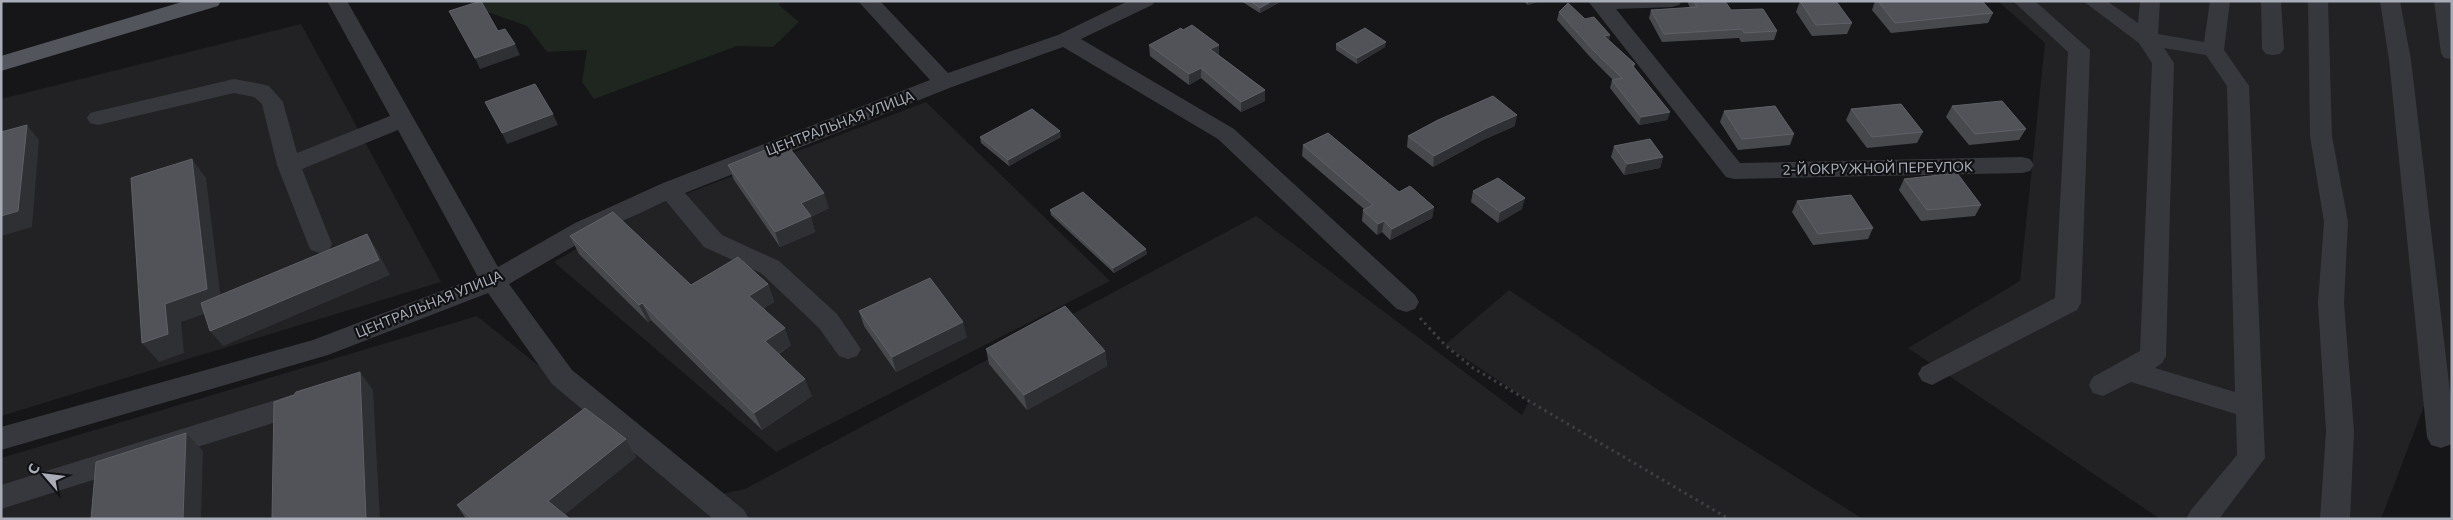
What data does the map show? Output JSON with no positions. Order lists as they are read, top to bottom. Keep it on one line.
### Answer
{"streets":{"street":["ЦЕНТРАЛЬНАЯ УЛИЦА","2-Й ОКРУЖНОЙ ПЕРЕУЛОК"]},"north":"top left"}
